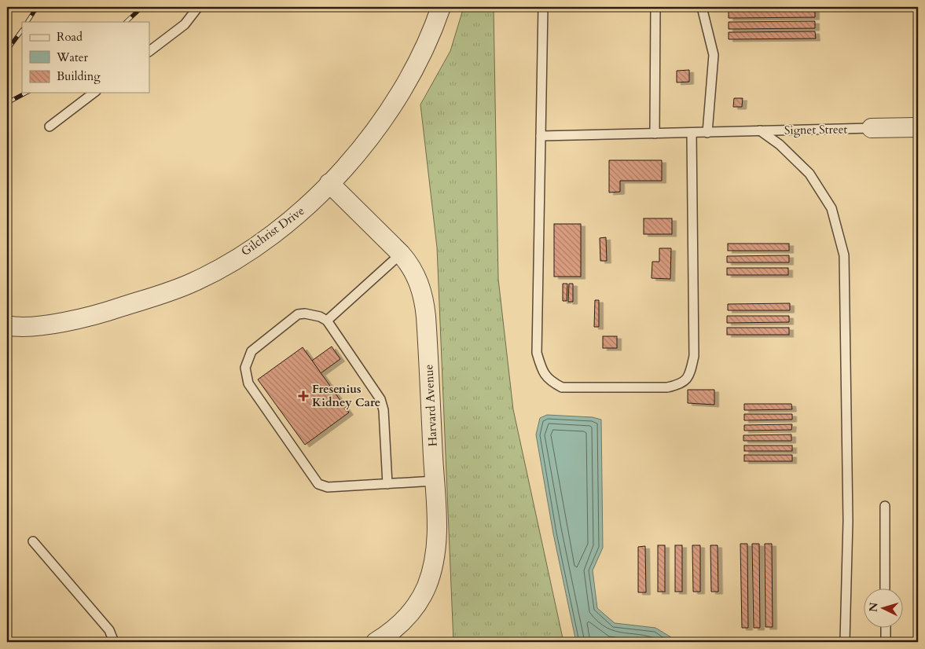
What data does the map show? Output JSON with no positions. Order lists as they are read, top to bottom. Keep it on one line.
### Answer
{"streets":{"street":["Signet Street","Gilchrist Drive","Harvard Avenue"]},"crossings":[["Gilchrist Drive","Harvard Avenue"]],"places":{"health":["Fresenius Kidney Care"]},"legend":["Road","Water","Building"],"north":"left"}
